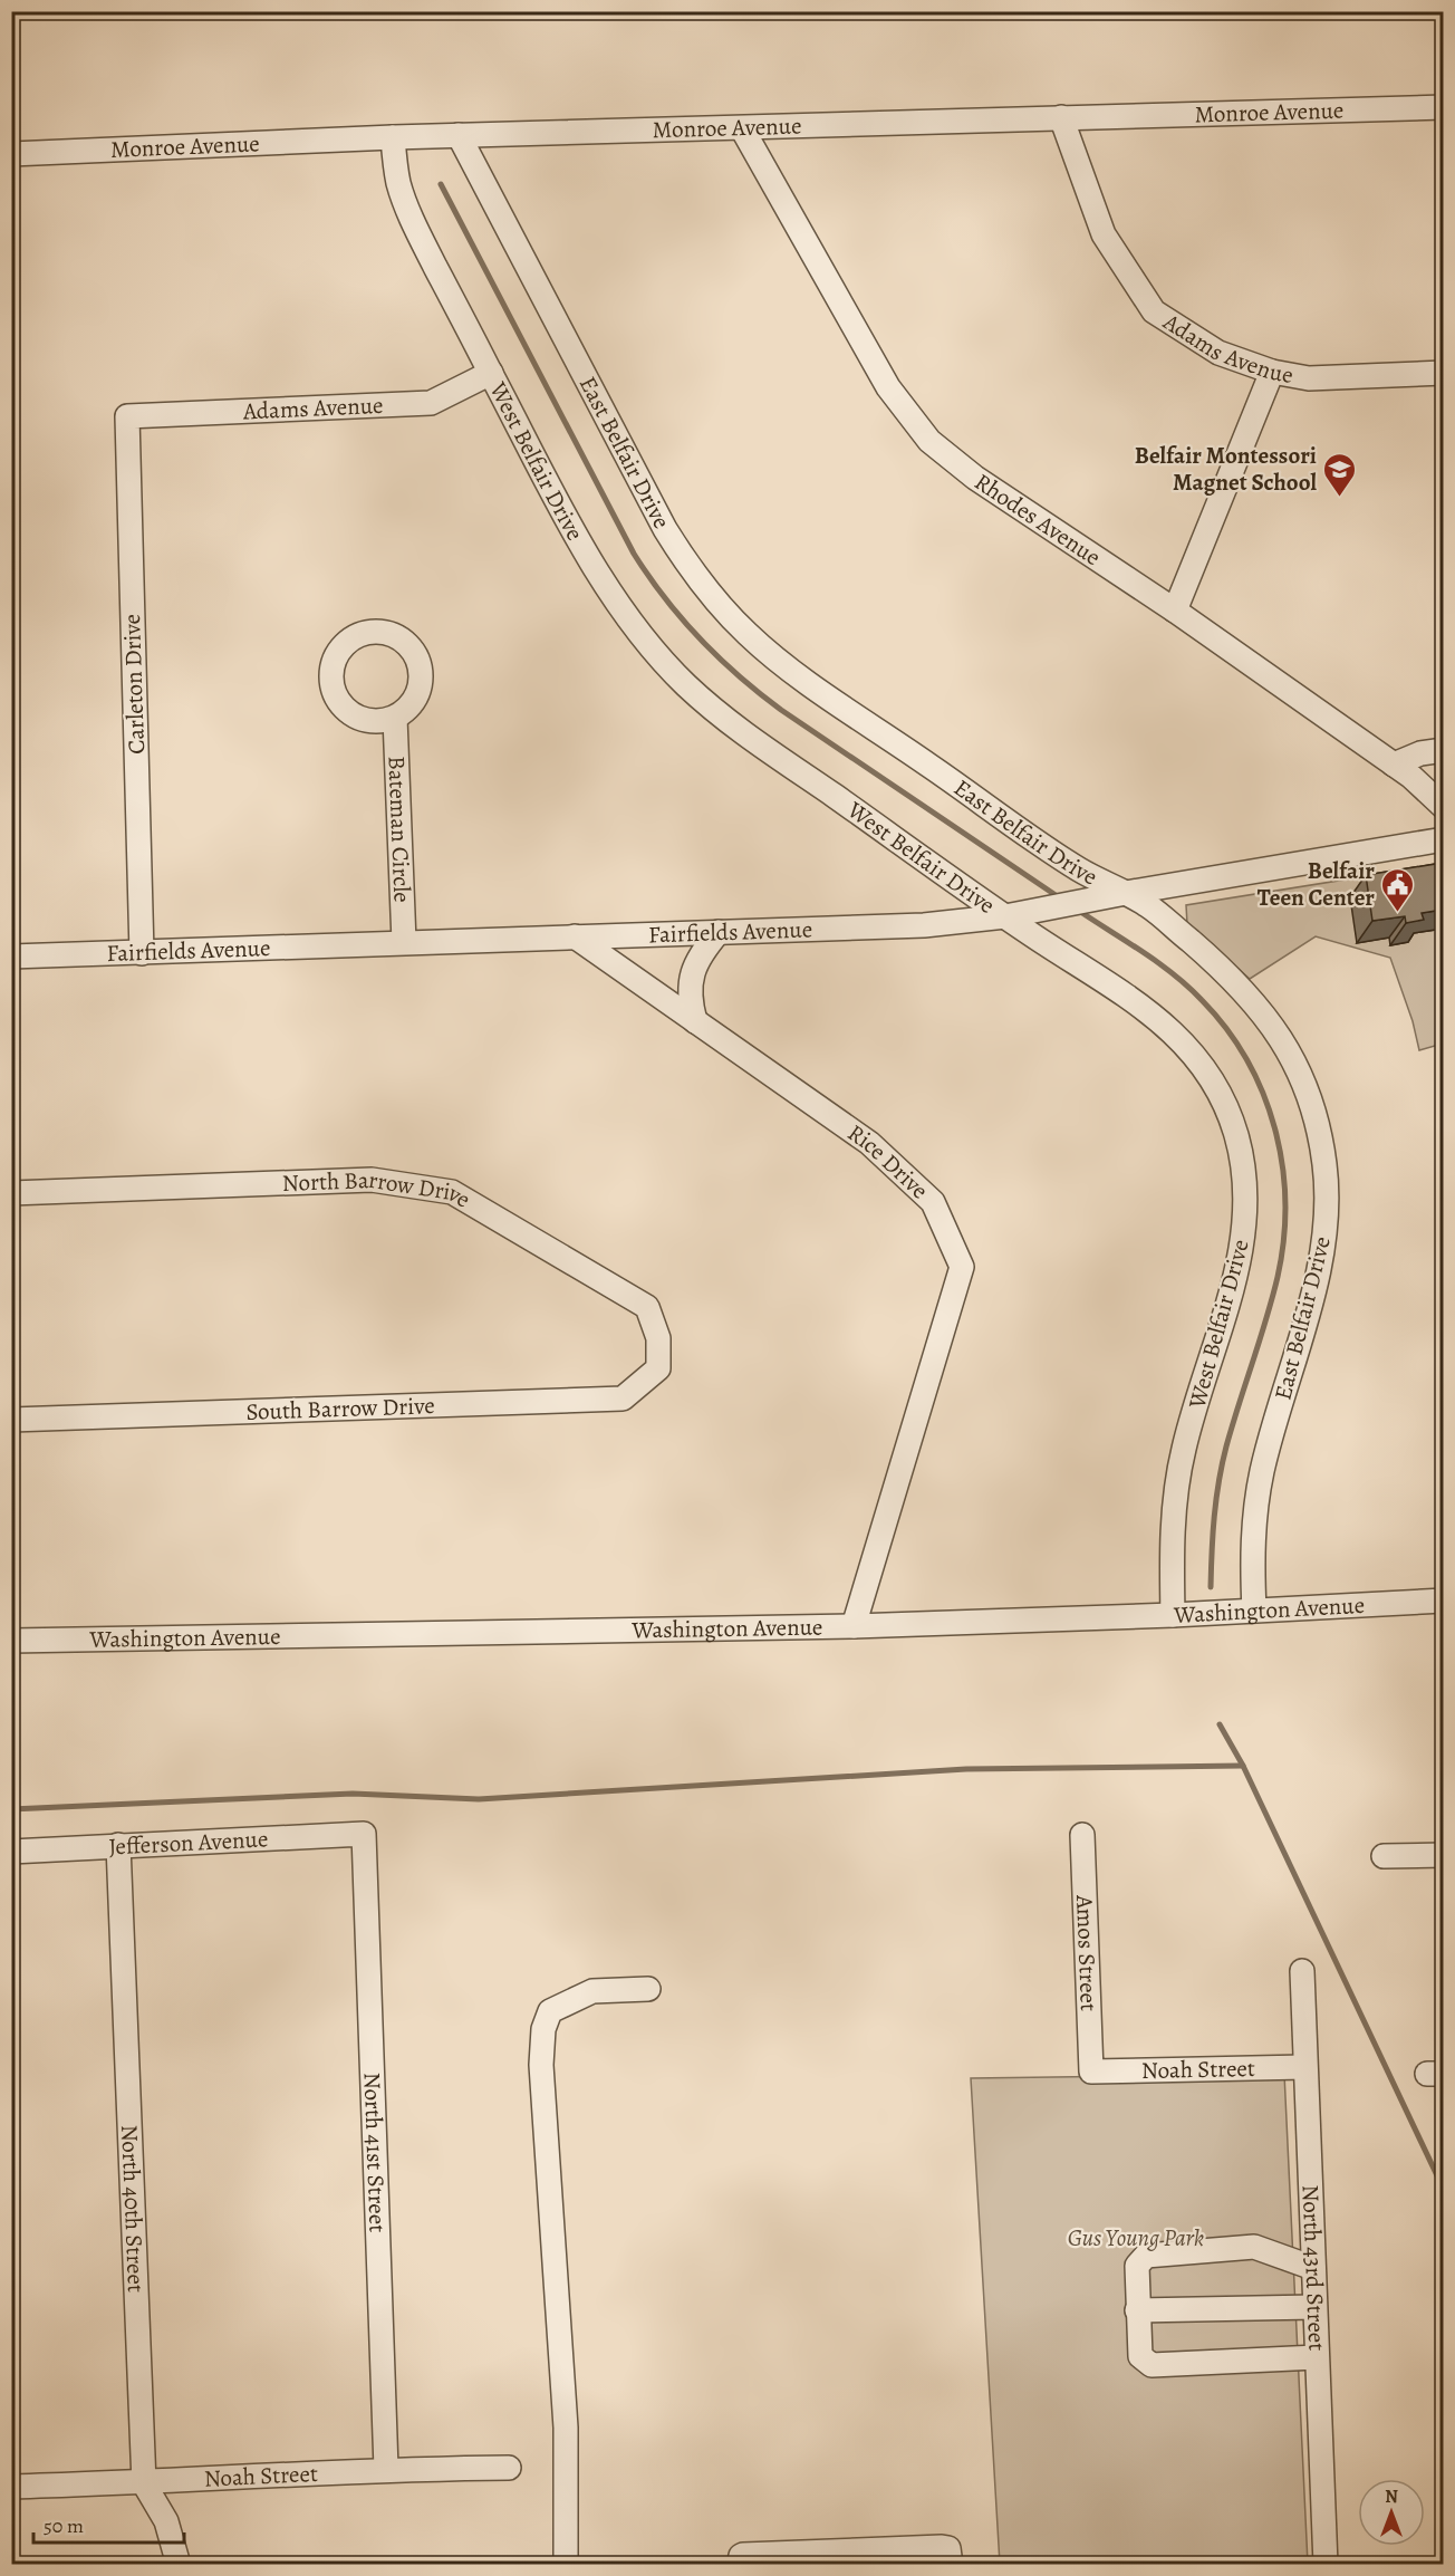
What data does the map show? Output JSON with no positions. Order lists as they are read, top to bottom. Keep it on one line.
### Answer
{"streets":{"street":["Monroe Avenue","Adams Avenue","East Belfair Drive","West Belfair Drive","Rhodes Avenue","Carleton Drive","Bateman Circle","Fairfields Avenue","Rice Drive","North Barrow Drive","South Barrow Drive","Washington Avenue","Jefferson Avenue","Amos Street","Noah Street","North 41st Street","North 40th Street","North 43rd Street"]},"crossings":[["Monroe Avenue","Adams Avenue"],["Monroe Avenue","East Belfair Drive"],["Monroe Avenue","West Belfair Drive"],["Monroe Avenue","Rhodes Avenue"],["Adams Avenue","West Belfair Drive"],["Adams Avenue","Carleton Drive"],["East Belfair Drive","Fairfields Avenue"],["East Belfair Drive","Washington Avenue"],["West Belfair Drive","Fairfields Avenue"],["West Belfair Drive","Washington Avenue"],["Carleton Drive","Fairfields Avenue"],["Bateman Circle","Fairfields Avenue"],["Fairfields Avenue","Rice Drive"],["Rice Drive","Washington Avenue"],["North Barrow Drive","South Barrow Drive"],["Jefferson Avenue","North 41st Street"],["Jefferson Avenue","North 40th Street"],["Amos Street","Noah Street"],["Noah Street","North 41st Street"],["Noah Street","North 40th Street"],["Noah Street","North 43rd Street"]],"parks":["Gus Young Park"],"places":{"school or university":["Belfair Montessori Magnet School"],"public building":["Belfair Teen Center"]},"scale_bar":"50 m","north":"top"}
